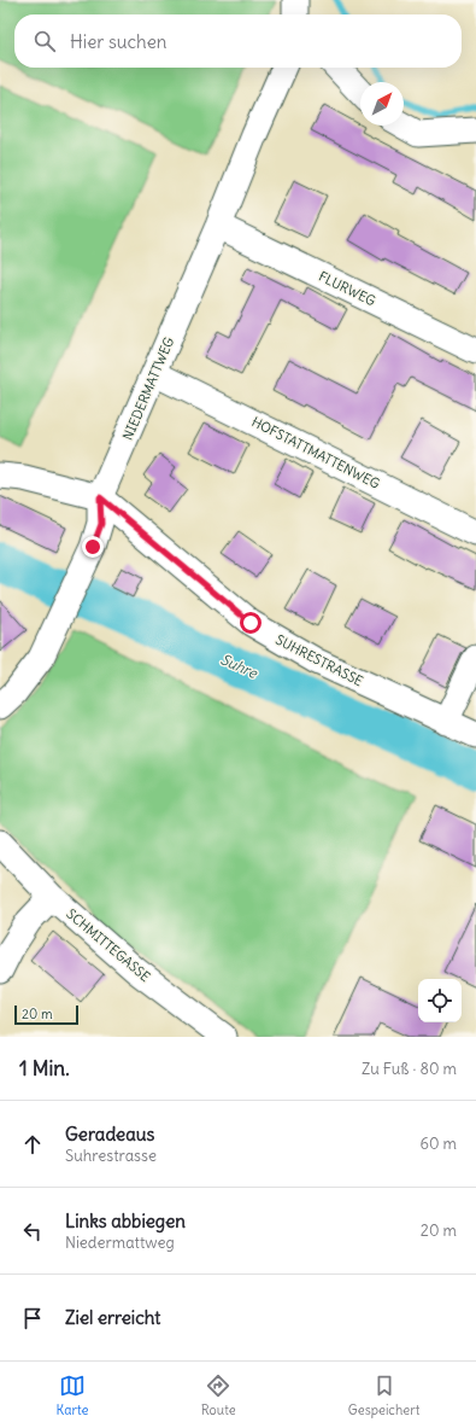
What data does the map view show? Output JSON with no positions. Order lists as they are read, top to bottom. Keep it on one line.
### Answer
{"streets":{"street":["FLURWEG","NIEDERMATTWEG","HOFSTATTMATTENWEG","SUHRESTRASSE","SCHMITTEGASSE"]},"crossings":[["FLURWEG","NIEDERMATTWEG"],["NIEDERMATTWEG","HOFSTATTMATTENWEG"],["NIEDERMATTWEG","SUHRESTRASSE"]],"water":["Suhre"],"scale_bar":"20 m","north":"top right","page":{"search":"Hier suchen","scale":"20 m","heading":["1 Min.","Zu Fuß · 80 m"],"list":[["Geradeaus","Suhrestrasse","60 m"],["Links abbiegen","Niedermattweg","20 m"],"Ziel erreicht"],"nav":["Karte","Route","Gespeichert"]}}
